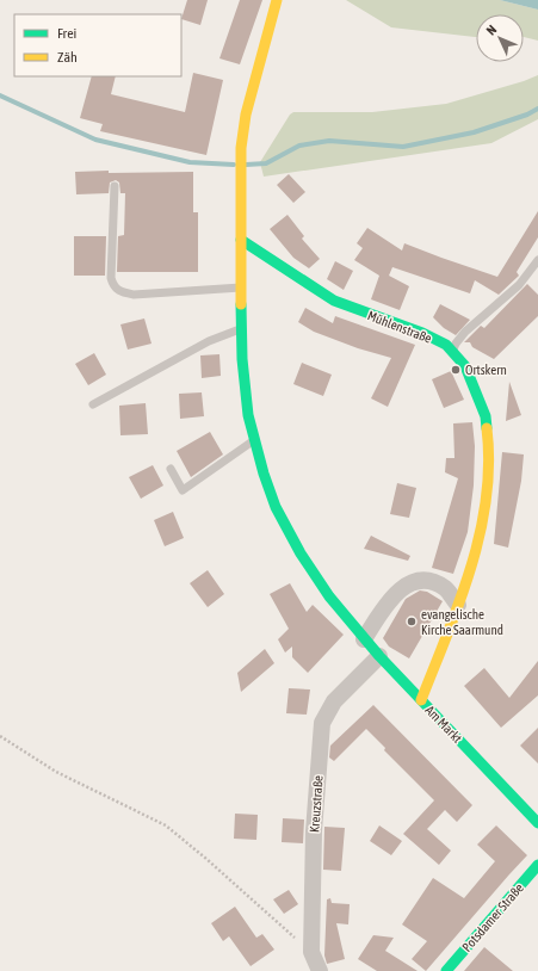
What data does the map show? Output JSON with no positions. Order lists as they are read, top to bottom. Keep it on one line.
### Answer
{"streets":{"main road":["Mühlenstraße","Am Markt","Potsdamer Straße"],"street":["Kreuzstraße"]},"crossings":[["Mühlenstraße","Am Markt"],["Am Markt","Kreuzstraße"]],"places":["Ortskern","evangelische Kirche Saarmund"],"legend":["Frei","Zäh"],"north":"top left"}
